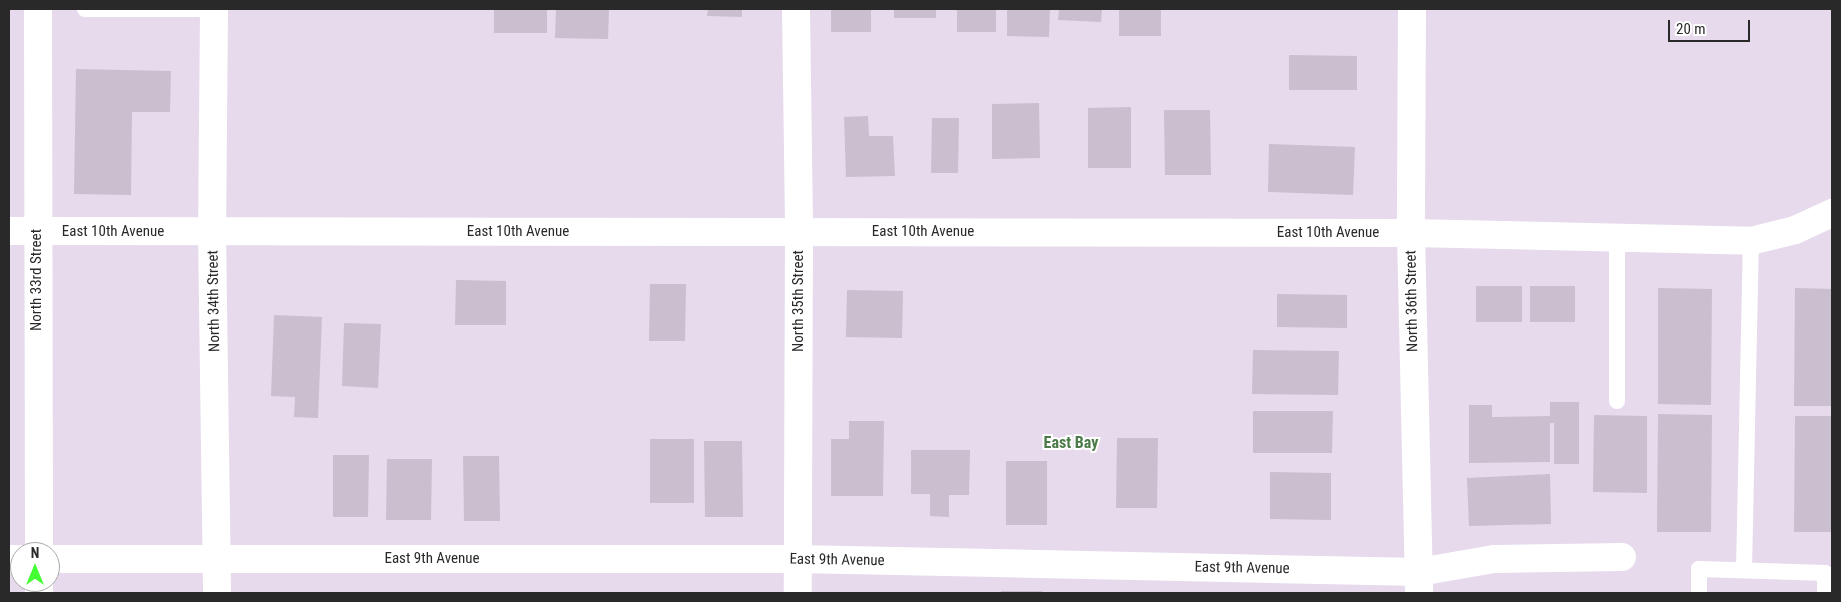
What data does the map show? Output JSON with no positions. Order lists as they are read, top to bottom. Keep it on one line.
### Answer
{"streets":{"street":["East 10th Avenue","North 33rd Street","North 34th Street","North 35th Street","North 36th Street","East 9th Avenue"]},"crossings":[["East 10th Avenue","North 33rd Street"],["East 10th Avenue","North 34th Street"],["East 10th Avenue","North 35th Street"],["East 10th Avenue","North 36th Street"],["North 34th Street","East 9th Avenue"],["North 35th Street","East 9th Avenue"],["North 36th Street","East 9th Avenue"]],"districts":["East Bay"],"scale_bar":"20 m","north":"top"}
